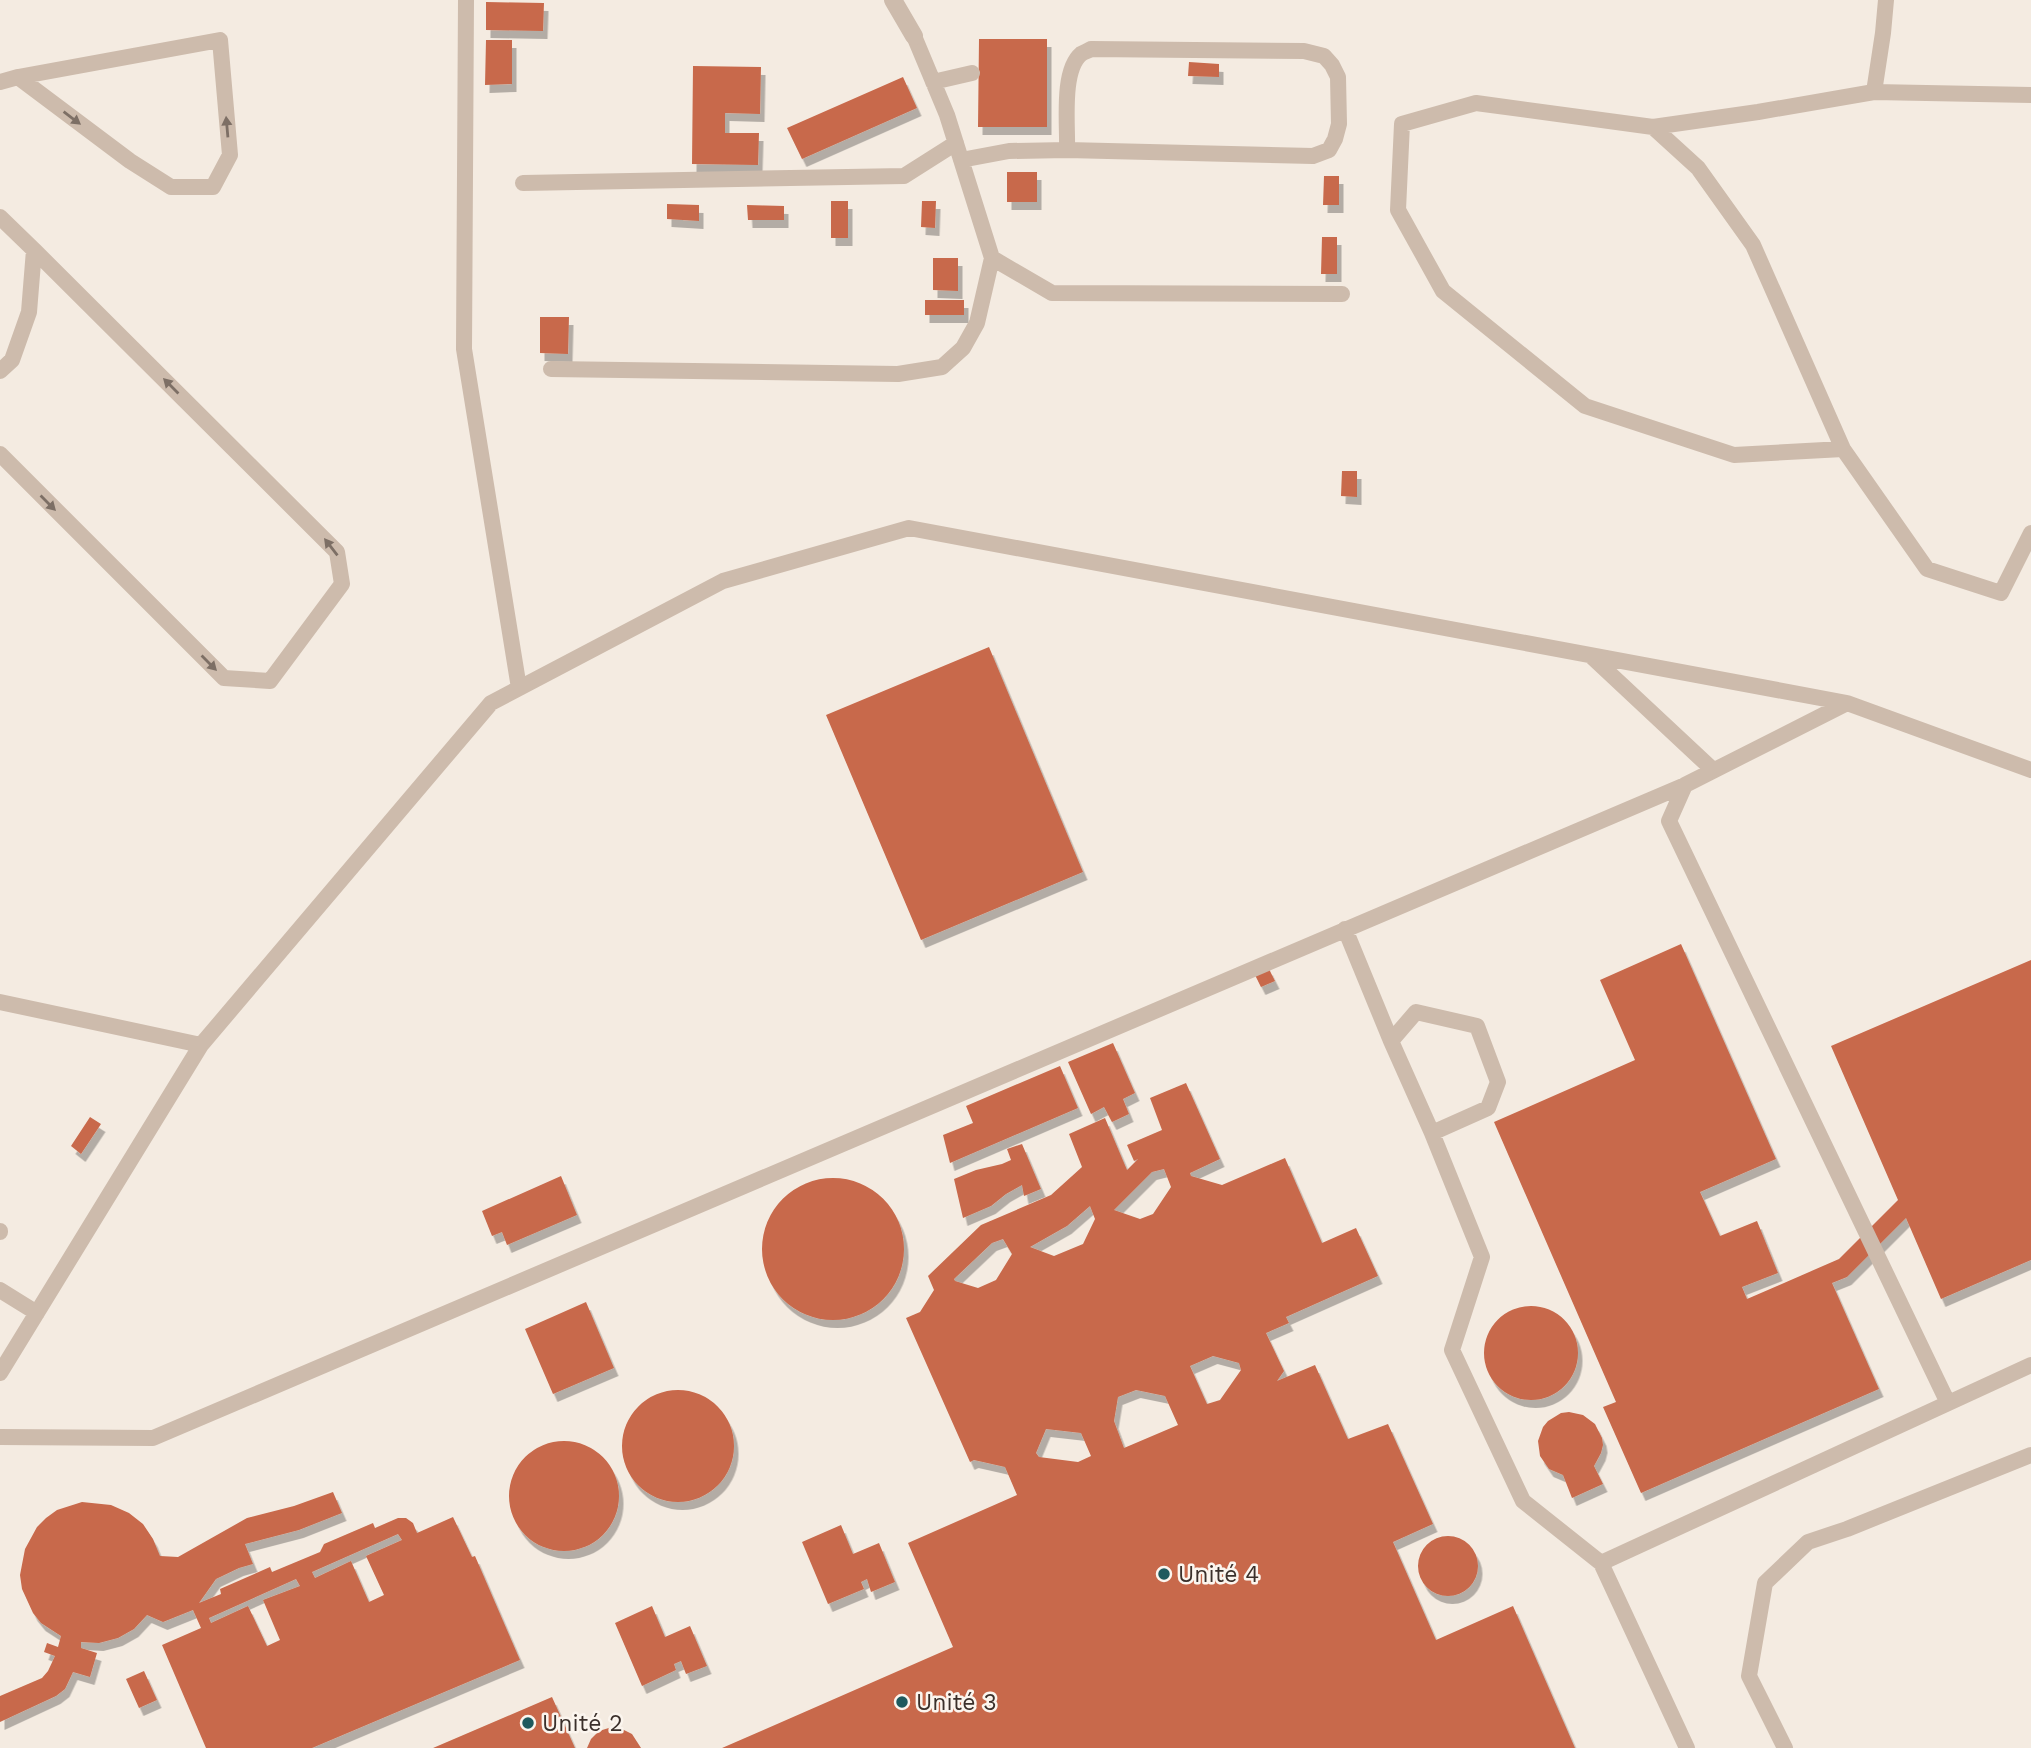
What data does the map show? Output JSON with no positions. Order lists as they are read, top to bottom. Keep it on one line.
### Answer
{"places":["Unité 4","Unité 3","Unité 2"]}
